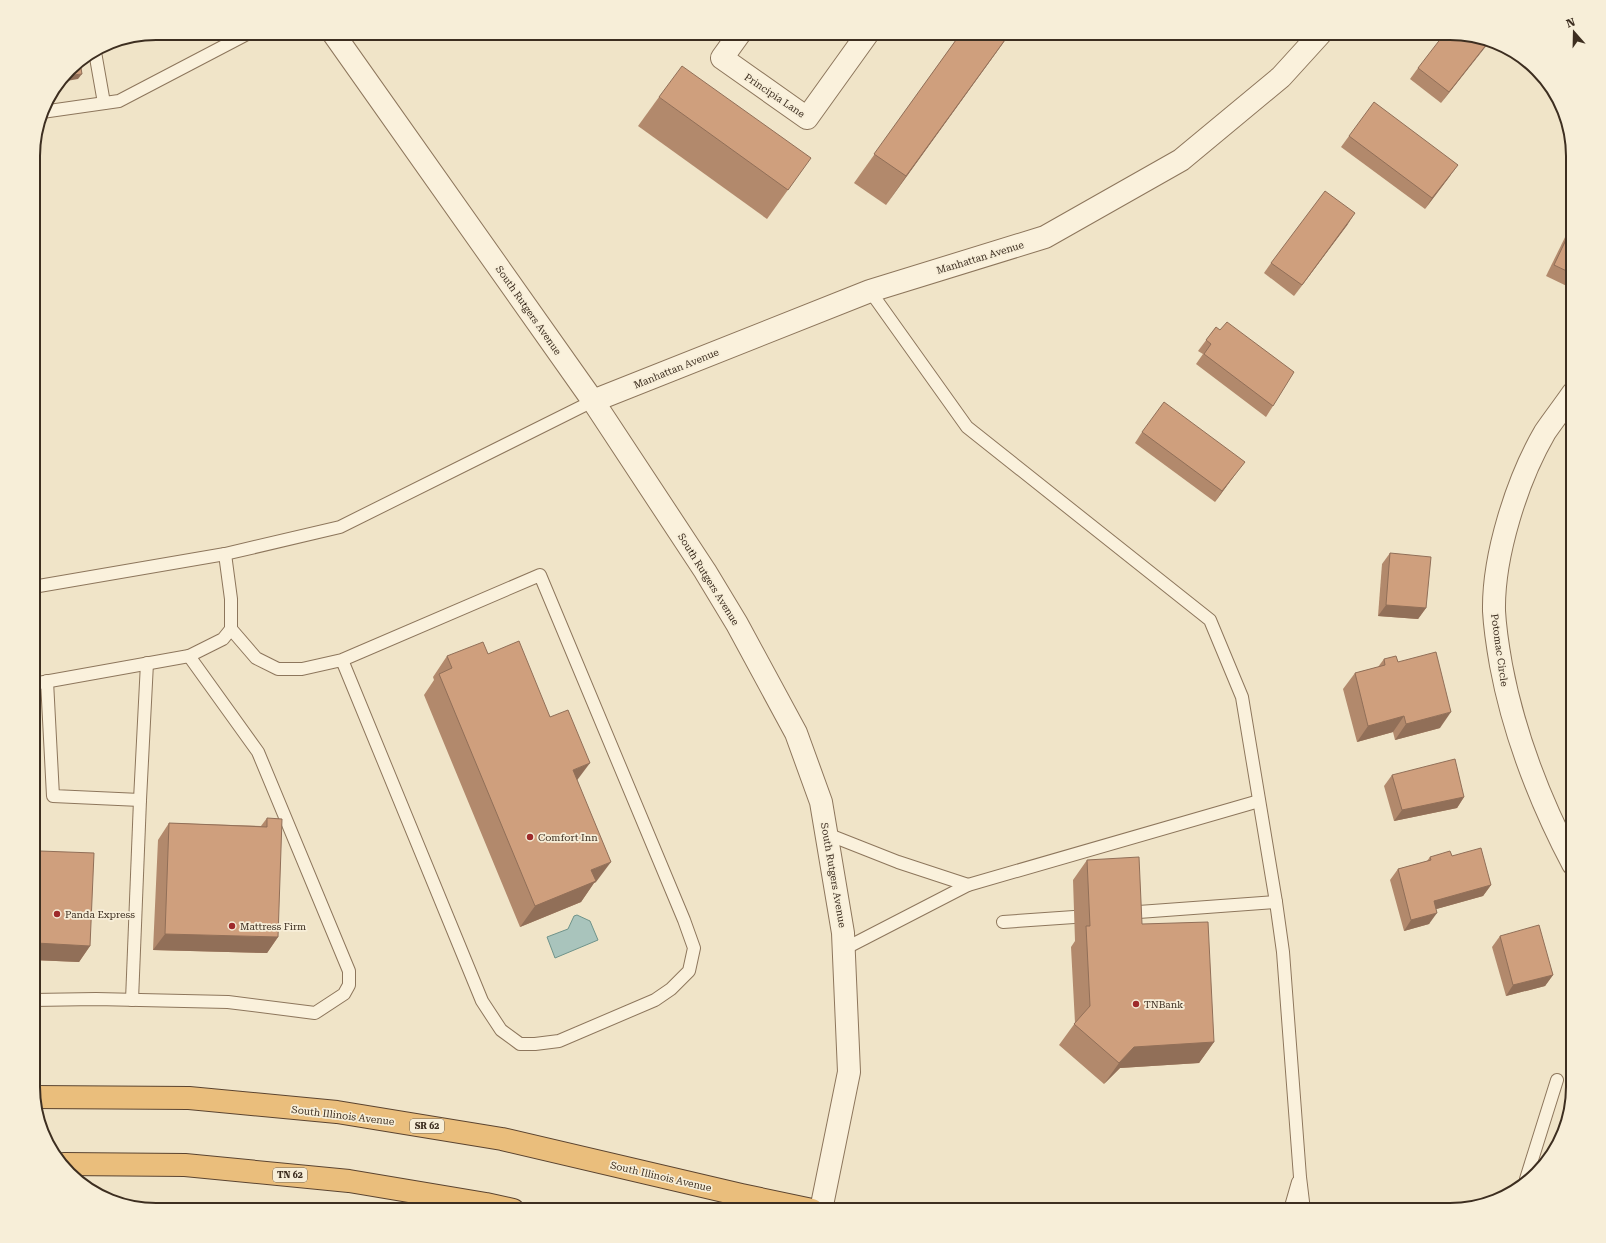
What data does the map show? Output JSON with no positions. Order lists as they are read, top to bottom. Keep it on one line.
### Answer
{"streets":{"highway":["South Illinois Avenue","SR 62","TN 62"],"street":["Principia Lane","Manhattan Avenue","South Rutgers Avenue","Potomac Circle"]},"crossings":[["Manhattan Avenue","South Rutgers Avenue"]],"places":["Comfort Inn","Panda Express","Mattress Firm","TNBank"],"north":"top"}
